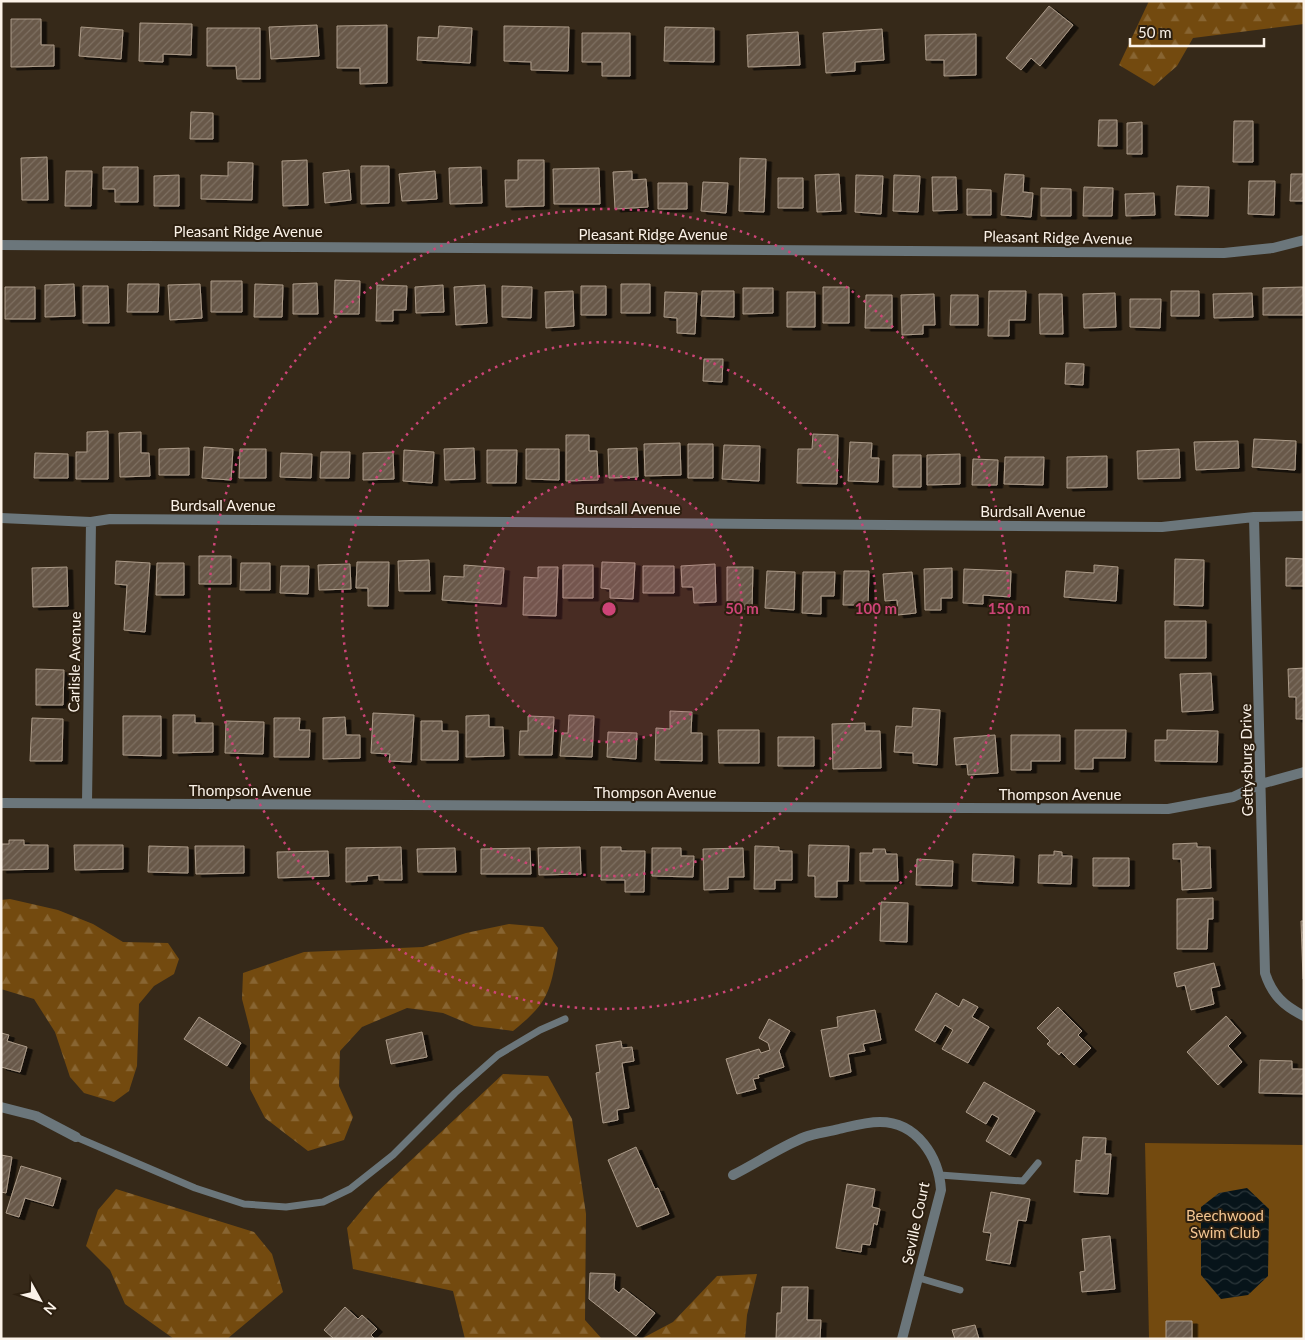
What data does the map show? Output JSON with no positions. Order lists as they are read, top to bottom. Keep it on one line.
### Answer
{"streets":{"street":["Pleasant Ridge Avenue","Burdsall Avenue","Carlisle Avenue","Gettysburg Drive","Thompson Avenue","Seville Court"]},"crossings":[["Burdsall Avenue","Carlisle Avenue"],["Burdsall Avenue","Gettysburg Drive"],["Carlisle Avenue","Thompson Avenue"],["Gettysburg Drive","Thompson Avenue"]],"parks":["Beechwood Swim Club"],"scale_bar":"50 m","north":"bottom right","rings":["50 m","100 m","150 m"]}
